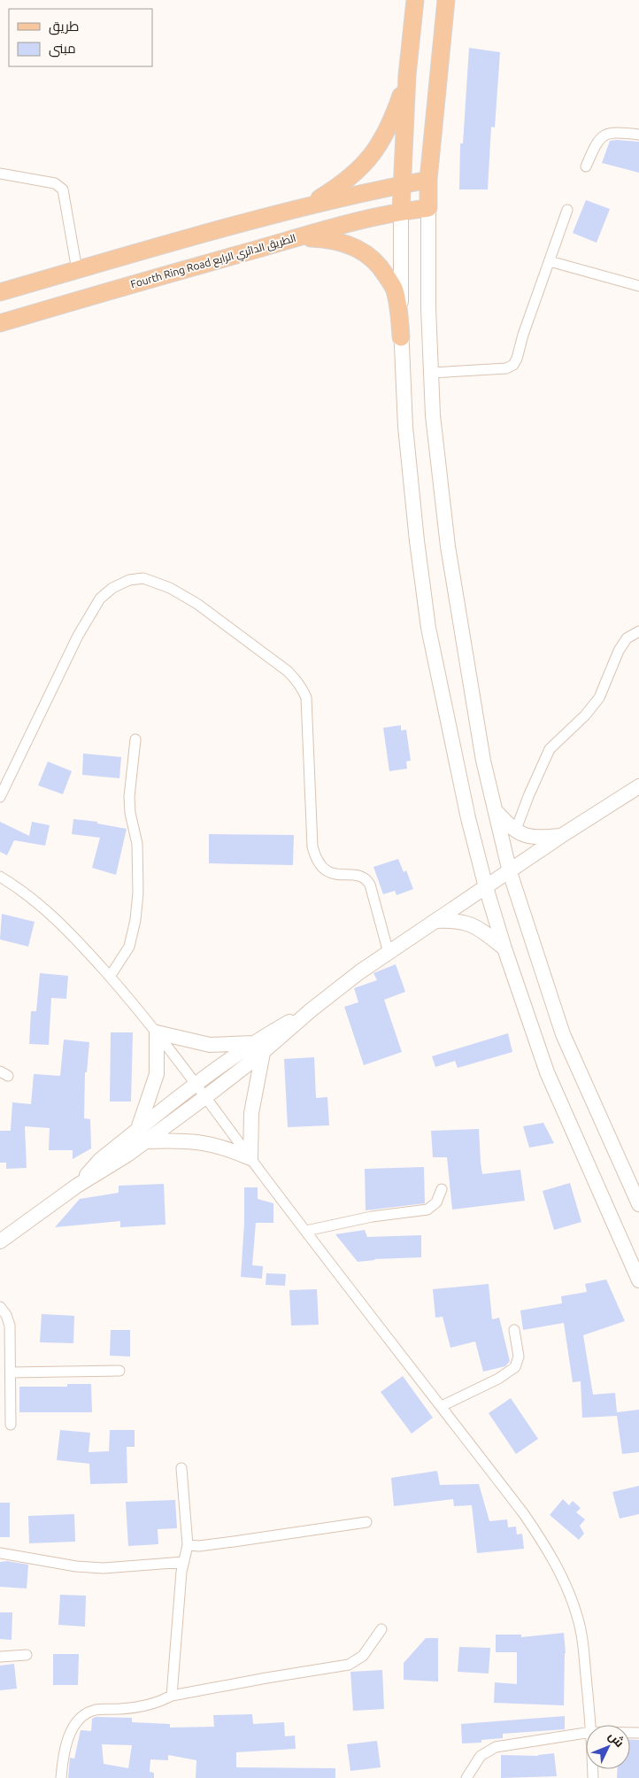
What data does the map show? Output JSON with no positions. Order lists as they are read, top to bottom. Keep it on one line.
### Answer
{"streets":{"main road":["Fourth Ring Road الطريق الدائري الرابع"]},"legend":["طريق","مبنى"],"north":"top right"}
